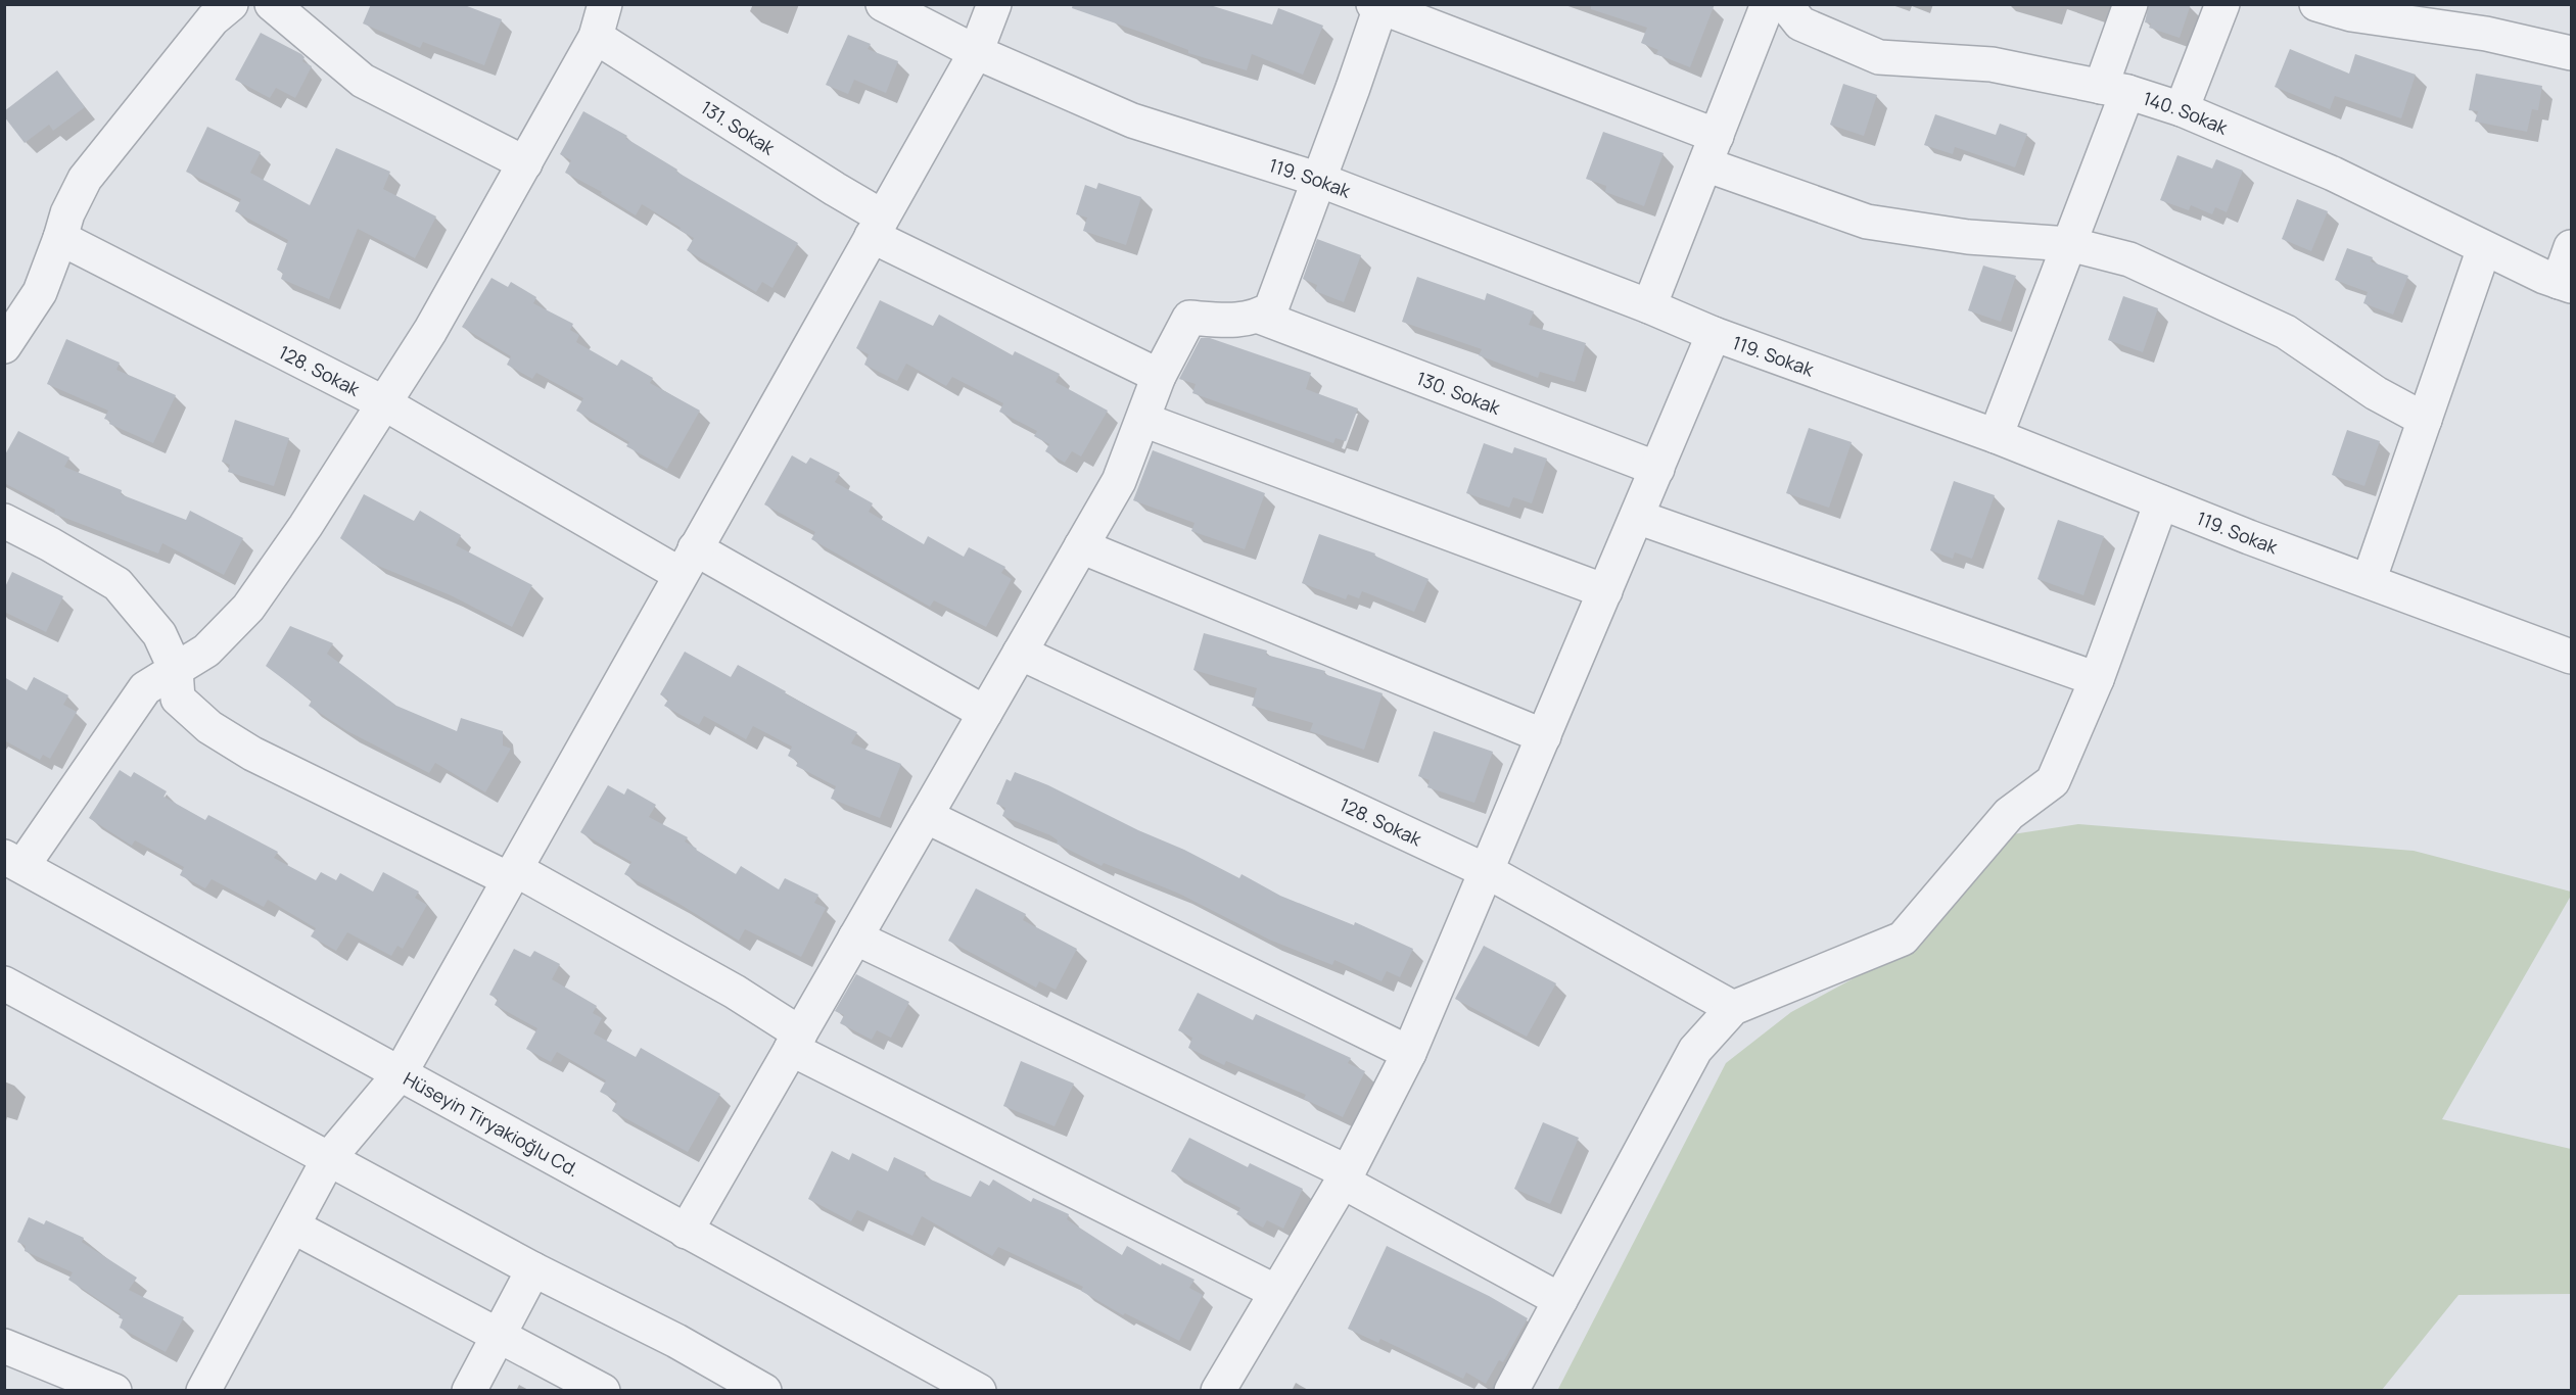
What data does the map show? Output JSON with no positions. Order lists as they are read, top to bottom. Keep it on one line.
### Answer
{"streets":{"street":["140. Sokak","131. Sokak","119. Sokak","128. Sokak","130. Sokak","Hüseyin Tiryakioğlu Cd."]}}
